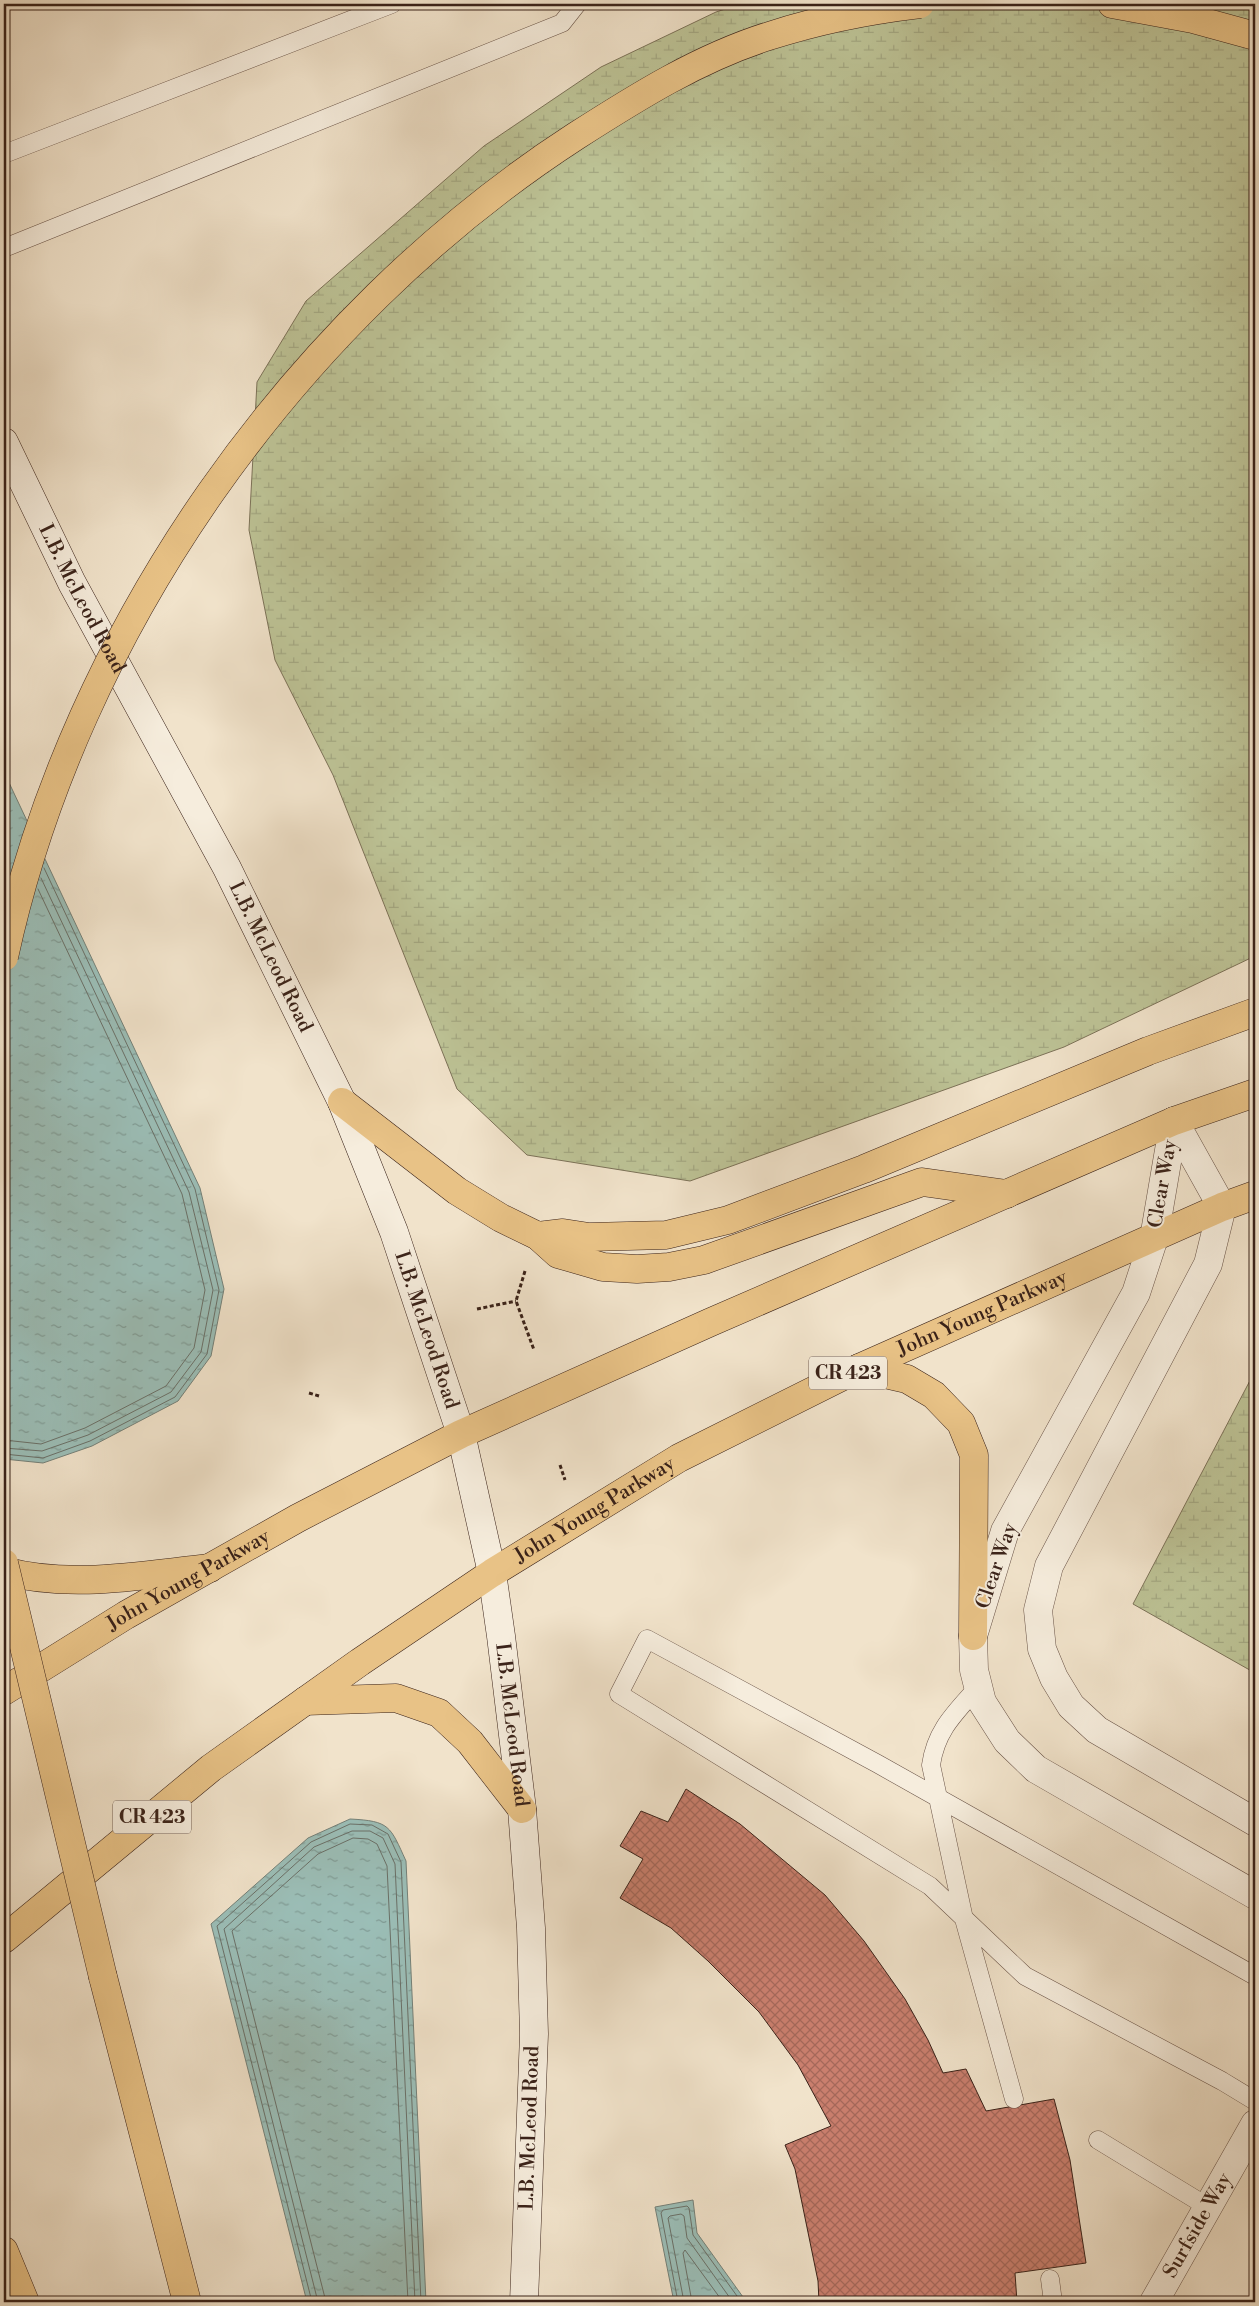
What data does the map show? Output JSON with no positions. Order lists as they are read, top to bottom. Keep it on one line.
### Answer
{"streets":{"main road":["John Young Parkway","CR 423"],"street":["L.B. McLeod Road","Clear Way","Surfside Way"]},"crossings":[["L.B. McLeod Road","John Young Parkway"],["Clear Way","John Young Parkway"]]}
